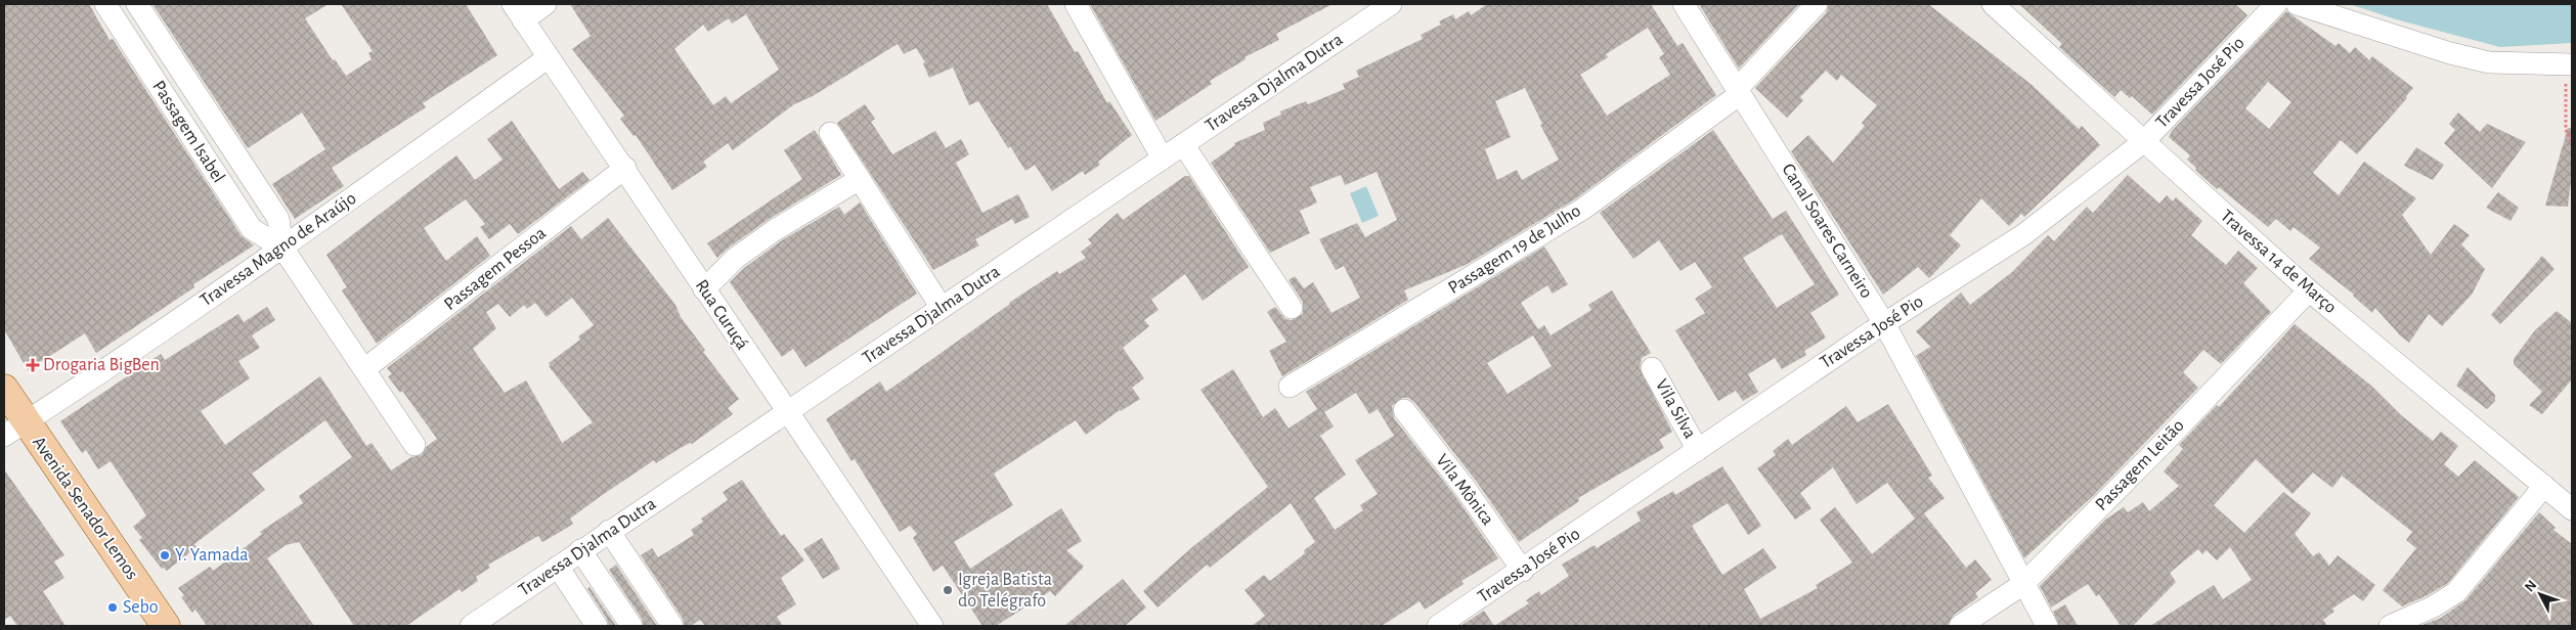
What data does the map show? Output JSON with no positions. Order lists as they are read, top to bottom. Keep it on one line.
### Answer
{"streets":{"main road":["Avenida Senador Lemos"],"street":["Travessa Djalma Dutra","Travessa José Pio","Passagem Isabel","Canal Soares Carneiro","Travessa Magno de Araújo","Passagem 19 de Julho","Travessa 14 de Março","Passagem Pessoa","Rua Curuçá","Vila Silva","Passagem Leitão","Vila Mônica"]},"crossings":[["Travessa Djalma Dutra","Rua Curuçá"],["Travessa José Pio","Canal Soares Carneiro"],["Travessa José Pio","Travessa 14 de Março"],["Travessa José Pio","Vila Silva"],["Travessa José Pio","Vila Mônica"],["Passagem Isabel","Travessa Magno de Araújo"],["Passagem Isabel","Passagem Pessoa"],["Canal Soares Carneiro","Passagem 19 de Julho"],["Canal Soares Carneiro","Passagem Leitão"],["Travessa Magno de Araújo","Rua Curuçá"],["Travessa Magno de Araújo","Avenida Senador Lemos"],["Travessa 14 de Março","Passagem Leitão"],["Passagem Pessoa","Rua Curuçá"]],"places":{"health":["Drogaria BigBen"],"other":["Y. Yamada","Igreja Batista do Telégrafo","Sebo"]},"north":"top left"}
